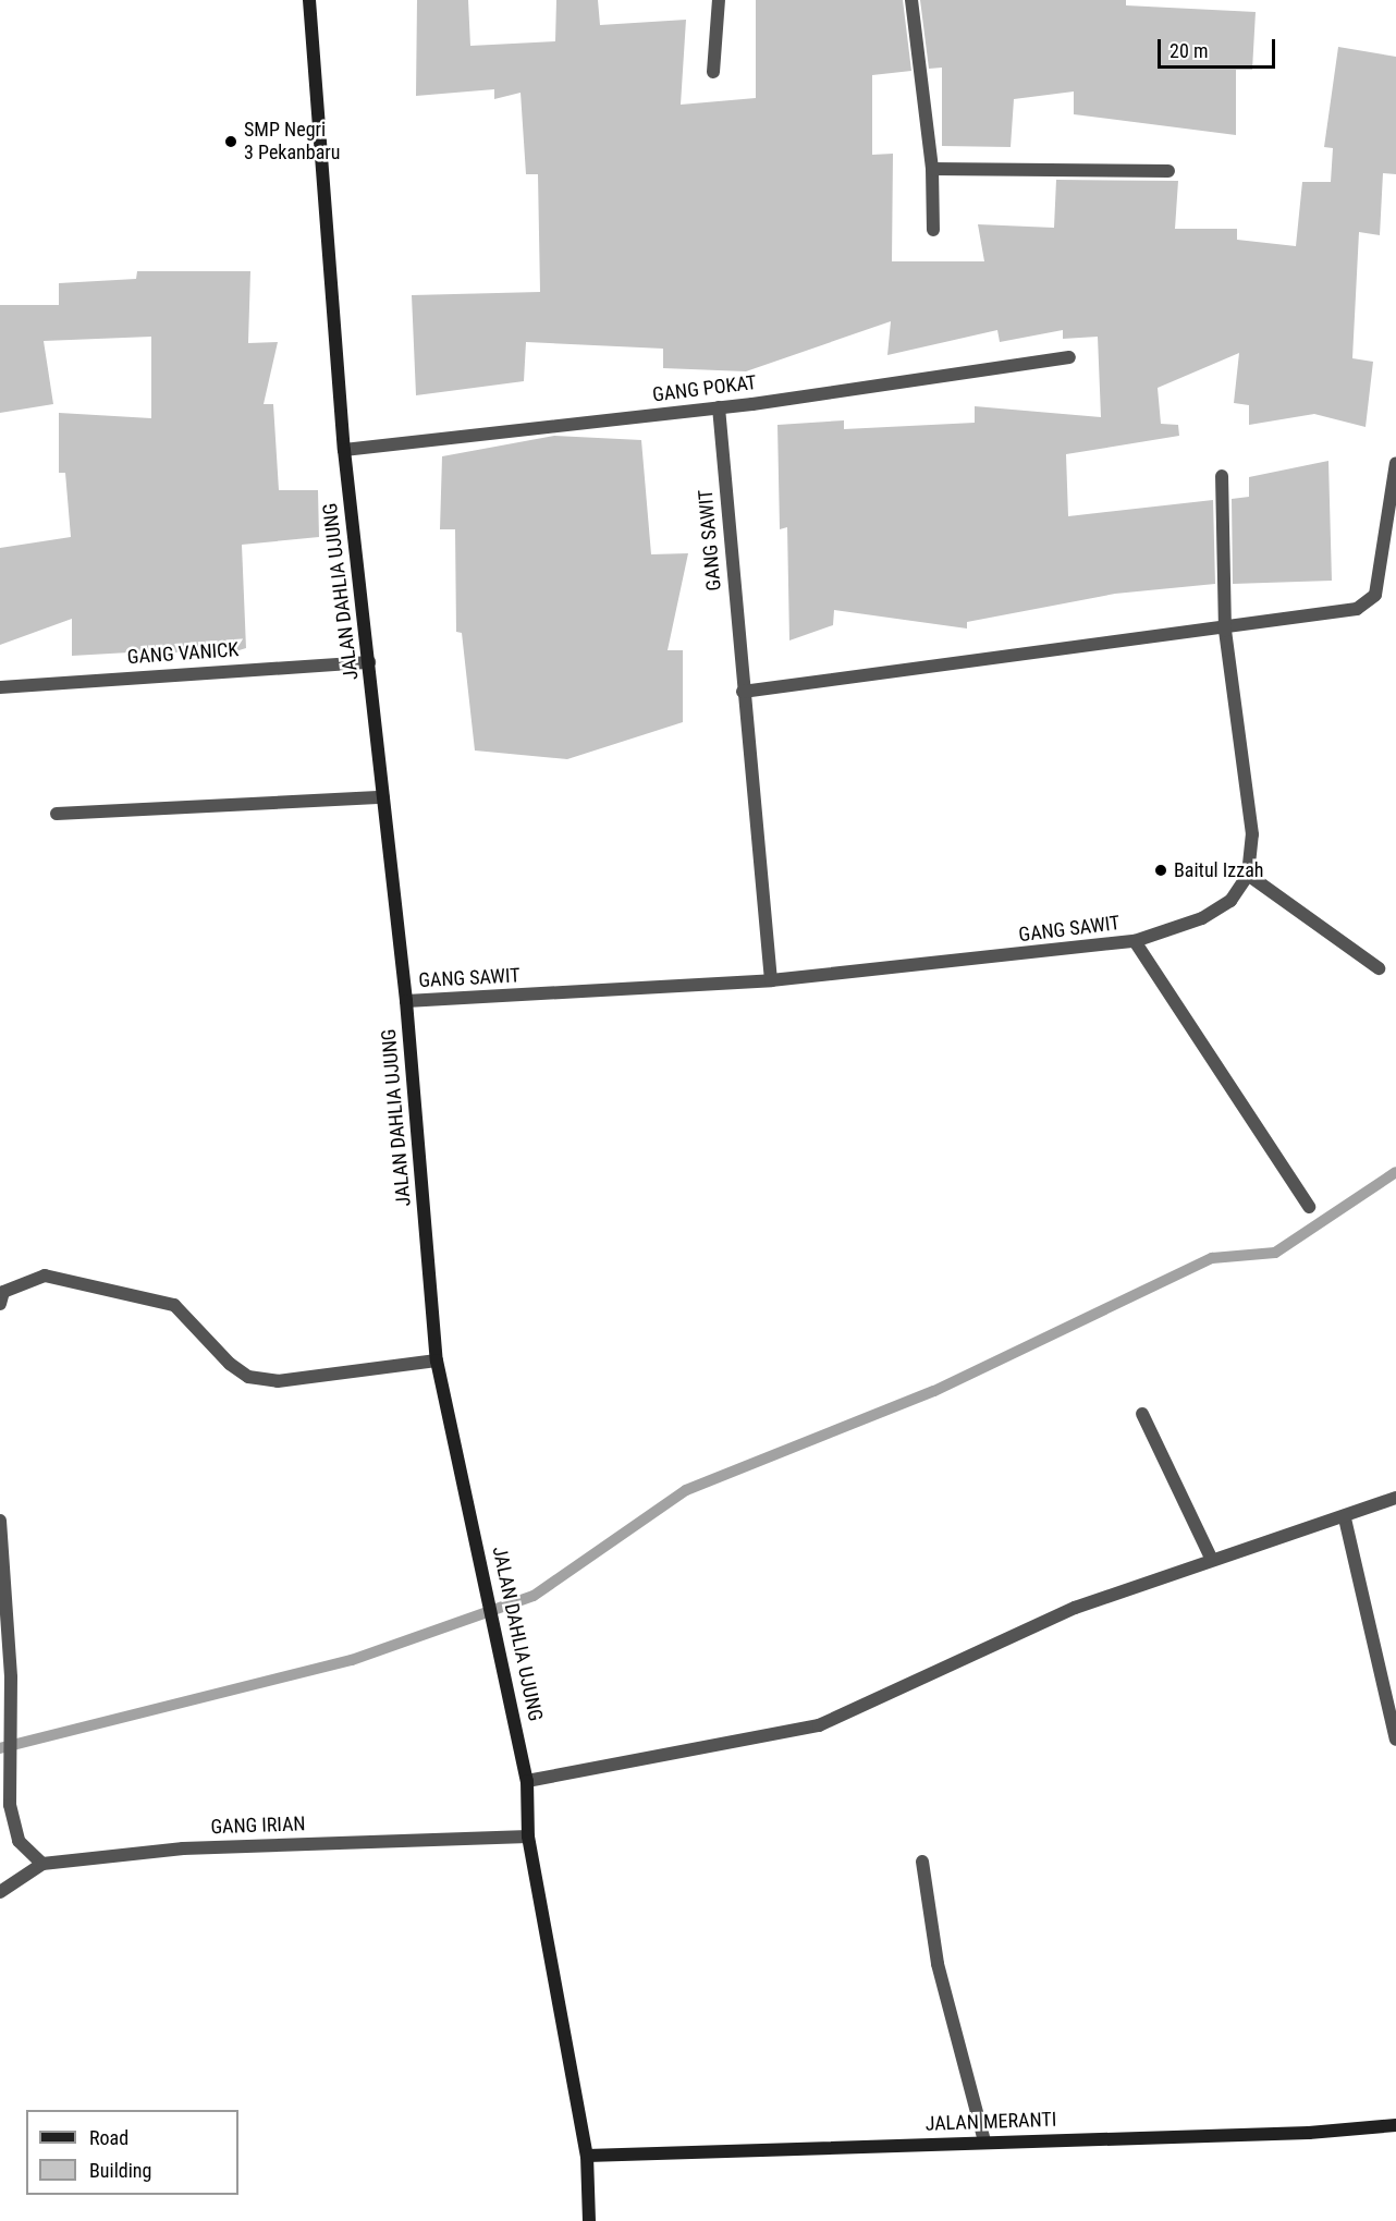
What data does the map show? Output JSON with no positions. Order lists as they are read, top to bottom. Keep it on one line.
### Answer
{"streets":{"main road":["JALAN DAHLIA UJUNG","JALAN MERANTI"],"street":["GANG POKAT","GANG SAWIT","GANG VANICK","GANG IRIAN"]},"crossings":[["GANG POKAT","GANG SAWIT"],["GANG POKAT","JALAN DAHLIA UJUNG"],["GANG SAWIT","JALAN DAHLIA UJUNG"],["JALAN DAHLIA UJUNG","GANG VANICK"],["JALAN DAHLIA UJUNG","GANG IRIAN"],["JALAN DAHLIA UJUNG","JALAN MERANTI"]],"places":["SMP Negri 3 Pekanbaru","Baitul Izzah"],"legend":["Road","Building"],"scale_bar":"20 m"}
